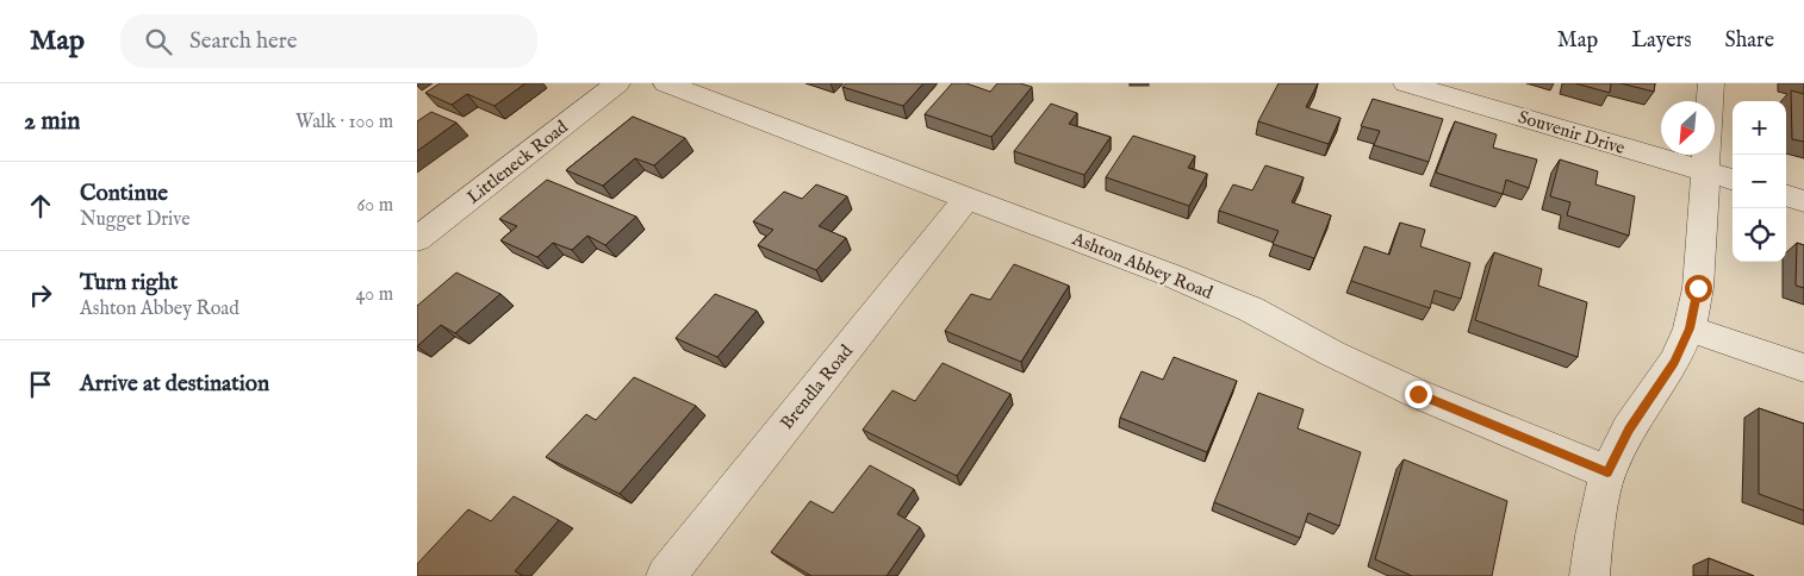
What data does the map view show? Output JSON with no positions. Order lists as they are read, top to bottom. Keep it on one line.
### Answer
{"streets":{"street":["Souvenir Drive","Littleneck Road","Ashton Abbey Road","Brendla Road"]},"crossings":[["Ashton Abbey Road","Brendla Road"]],"north":"bottom left","page":{"header":"Map","search":"Search here","nav":["Map","Layers","Share"],"heading":["2 min","Walk · 100 m"],"map_buttons":["+","−"],"list":[["Continue","Nugget Drive","60 m"],["Turn right","Ashton Abbey Road","40 m"],"Arrive at destination"]}}
